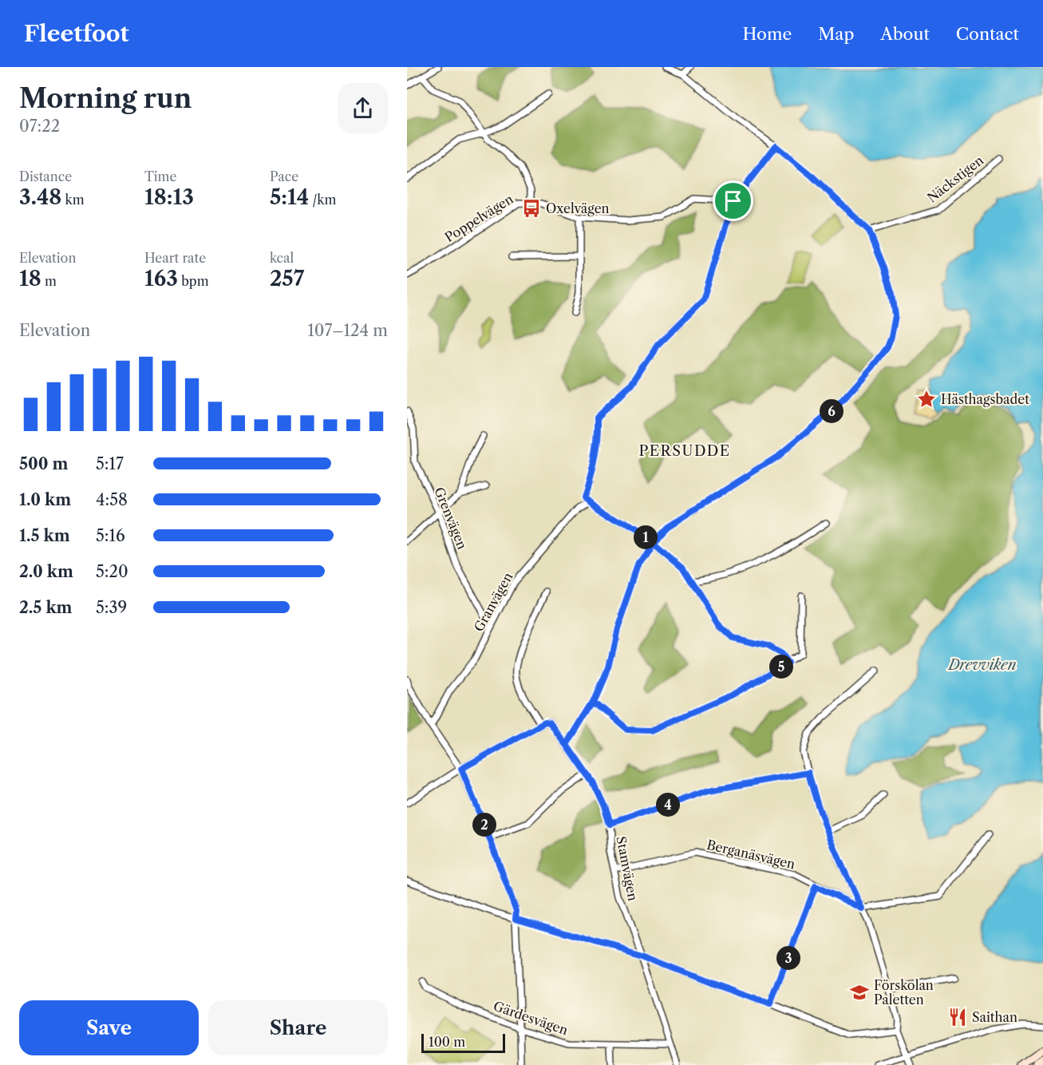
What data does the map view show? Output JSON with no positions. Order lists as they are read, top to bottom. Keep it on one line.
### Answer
{"streets":{"street":["Näckstigen","Poppelvägen","Grenvägen","Granvägen","Berganäsvägen","Stamvägen","Gärdesvägen"]},"crossings":[["Grenvägen","Granvägen"],["Berganäsvägen","Stamvägen"],["Stamvägen","Gärdesvägen"]],"districts":["PERSUDDE"],"water":["Drevviken"],"places":{"bus stop":["Oxelvägen"],"place":["Hästhagsbadet"],"school or university":["Förskolan Paletten"],"restaurant":["Saithan"]},"scale_bar":"100 m","page":{"header":"Fleetfoot","nav":["Home","Map","About","Contact"],"heading":["Morning run","07:22"],"stats":[["Distance","3.48 km"],["Time","18:13"],["Pace","5:14 /km"],["Elevation","18 m"],["Heart rate","163 bpm"],["kcal","257"]],"chart":["Elevation","107–124 m"],"pins":["6","1","5","4","2","3"],"list":[{"name":"500 m","note":"5:17"},{"name":"1.0 km","note":"4:58"},{"name":"1.5 km","note":"5:16"},{"name":"2.0 km","note":"5:20"},{"name":"2.5 km","note":"5:39"}],"buttons":["Save","Share"],"scale":"100 m"}}
